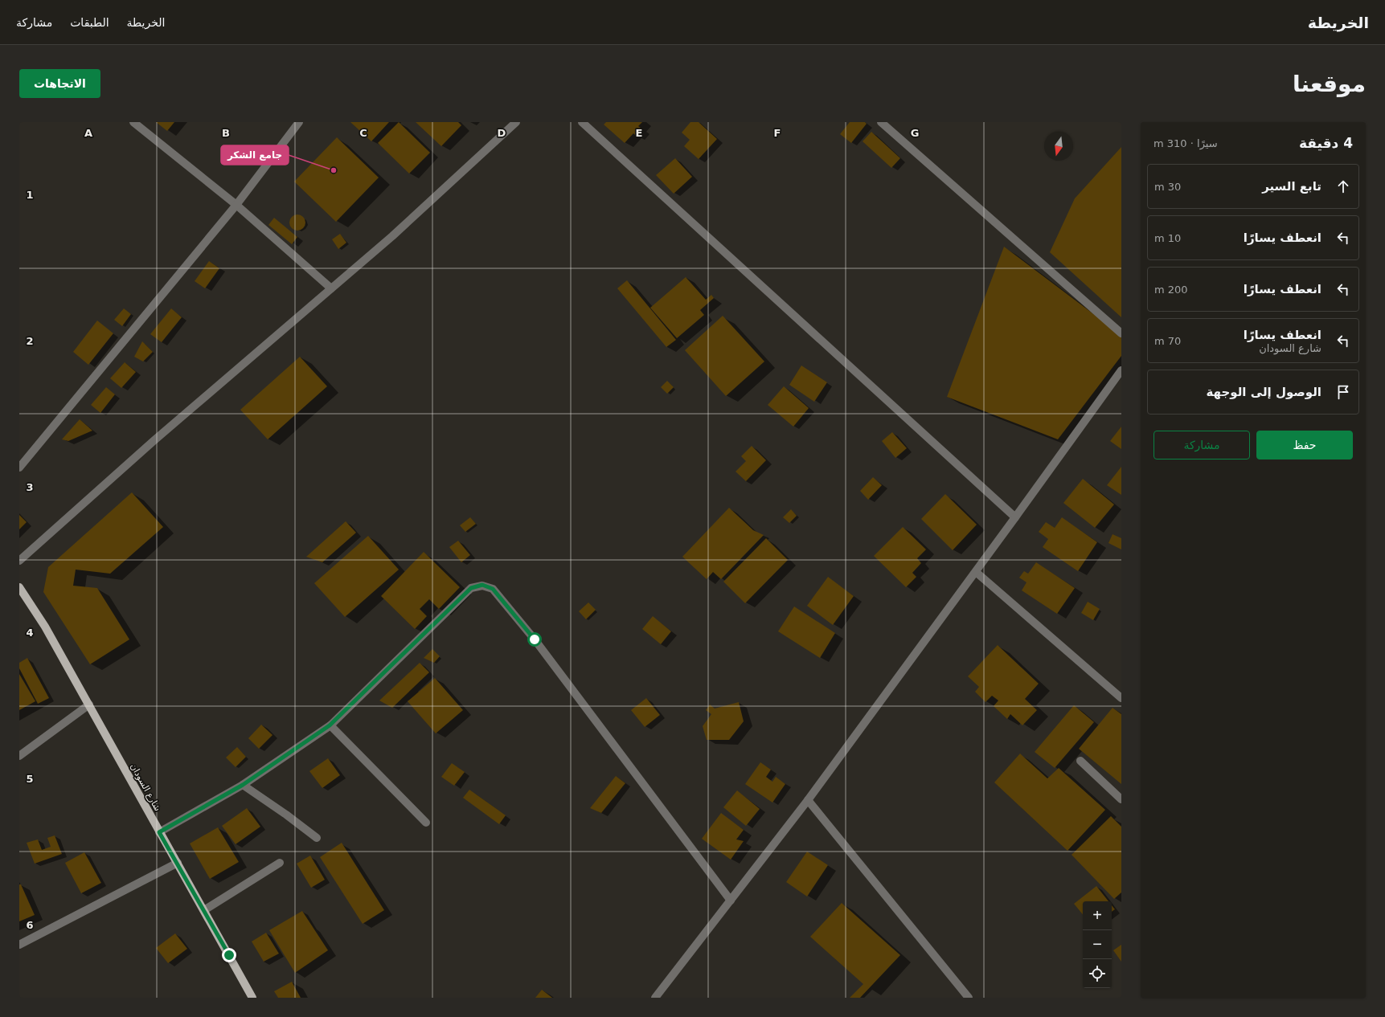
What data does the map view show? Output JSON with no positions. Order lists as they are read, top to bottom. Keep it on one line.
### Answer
{"streets":{"main road":["شارع السودان"]},"places":["جامع الشكر"],"north":"bottom","page":{"header":"الخريطة","nav":["الخريطة","الطبقات","مشاركة"],"buttons":["الاتجاهات",["حفظ","مشاركة"]],"title":"موقعنا","heading":["4 دقيقة","سيرًا · 310 m"],"list":[["تابع السير","30 m"],["انعطف يسارًا","10 m"],["انعطف يسارًا","200 m"],["انعطف يسارًا","شارع السودان","70 m"],"الوصول إلى الوجهة"],"map_buttons":["+","−"]},"grid":{"columns":["A","B","C","D","E","F","G"],"rows":["1","2","3","4","5","6"]}}
